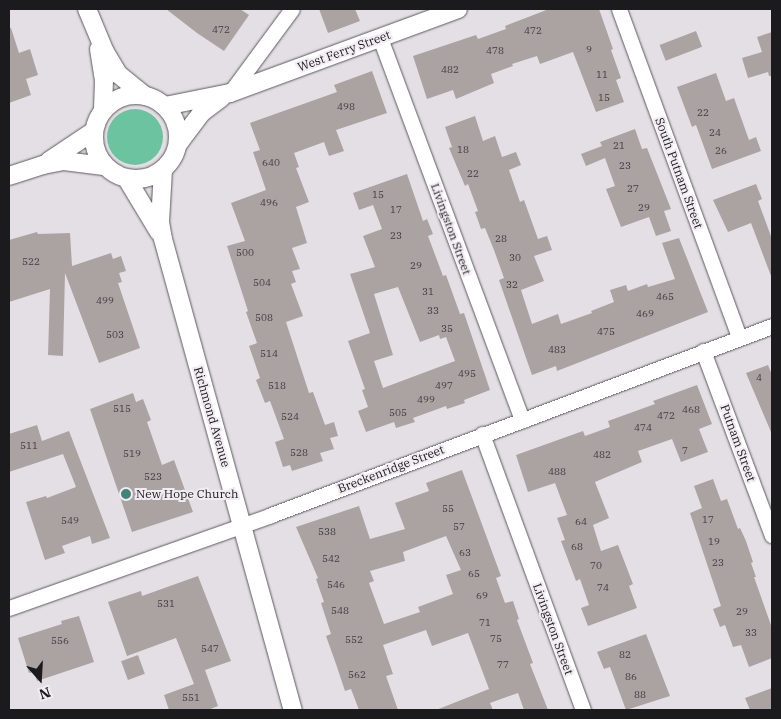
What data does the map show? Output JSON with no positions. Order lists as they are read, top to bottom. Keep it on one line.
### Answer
{"streets":{"street":["West Ferry Street","South Putnam Street","Livingston Street","Richmond Avenue","Putnam Street","Breckenridge Street"]},"crossings":[["West Ferry Street","Livingston Street"],["West Ferry Street","Richmond Avenue"],["South Putnam Street","Breckenridge Street"],["Livingston Street","Breckenridge Street"],["Richmond Avenue","Breckenridge Street"],["Putnam Street","Breckenridge Street"]],"places":["New Hope Church"],"house_numbers":["472","472","9","478","482","11","15","498","22","24","21","18","26","640","23","22","27","15","496","29","17","23","28","500","30","522","29","504","32","31","465","499","33","469","508","35","475","503","483","514","495","4","518","497","499","515","468","505","472","524","474","511","7","528","519","482","488","523","55","17","549","64","57","538","19","68","63","542","23","70","65","546","74","69","531","548","29","71","33","75","552","556","547","82","77","562","86","88","551"],"north":"bottom"}
